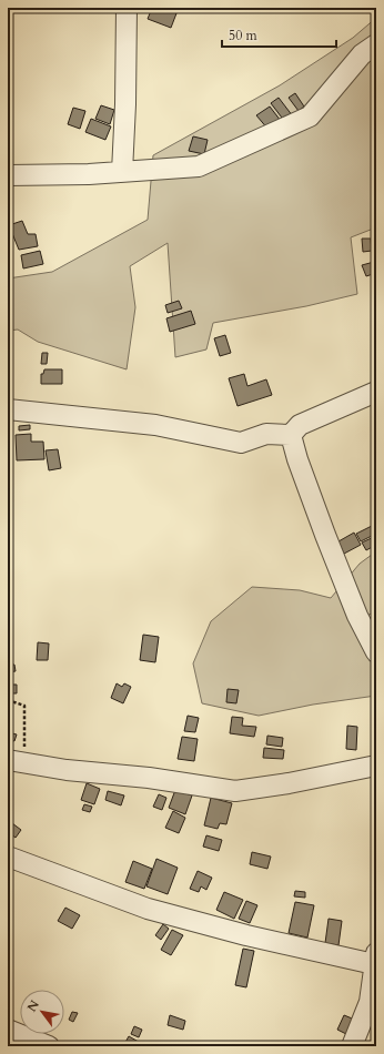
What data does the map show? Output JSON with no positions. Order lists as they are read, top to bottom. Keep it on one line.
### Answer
{"scale_bar":"50 m","north":"top left"}
